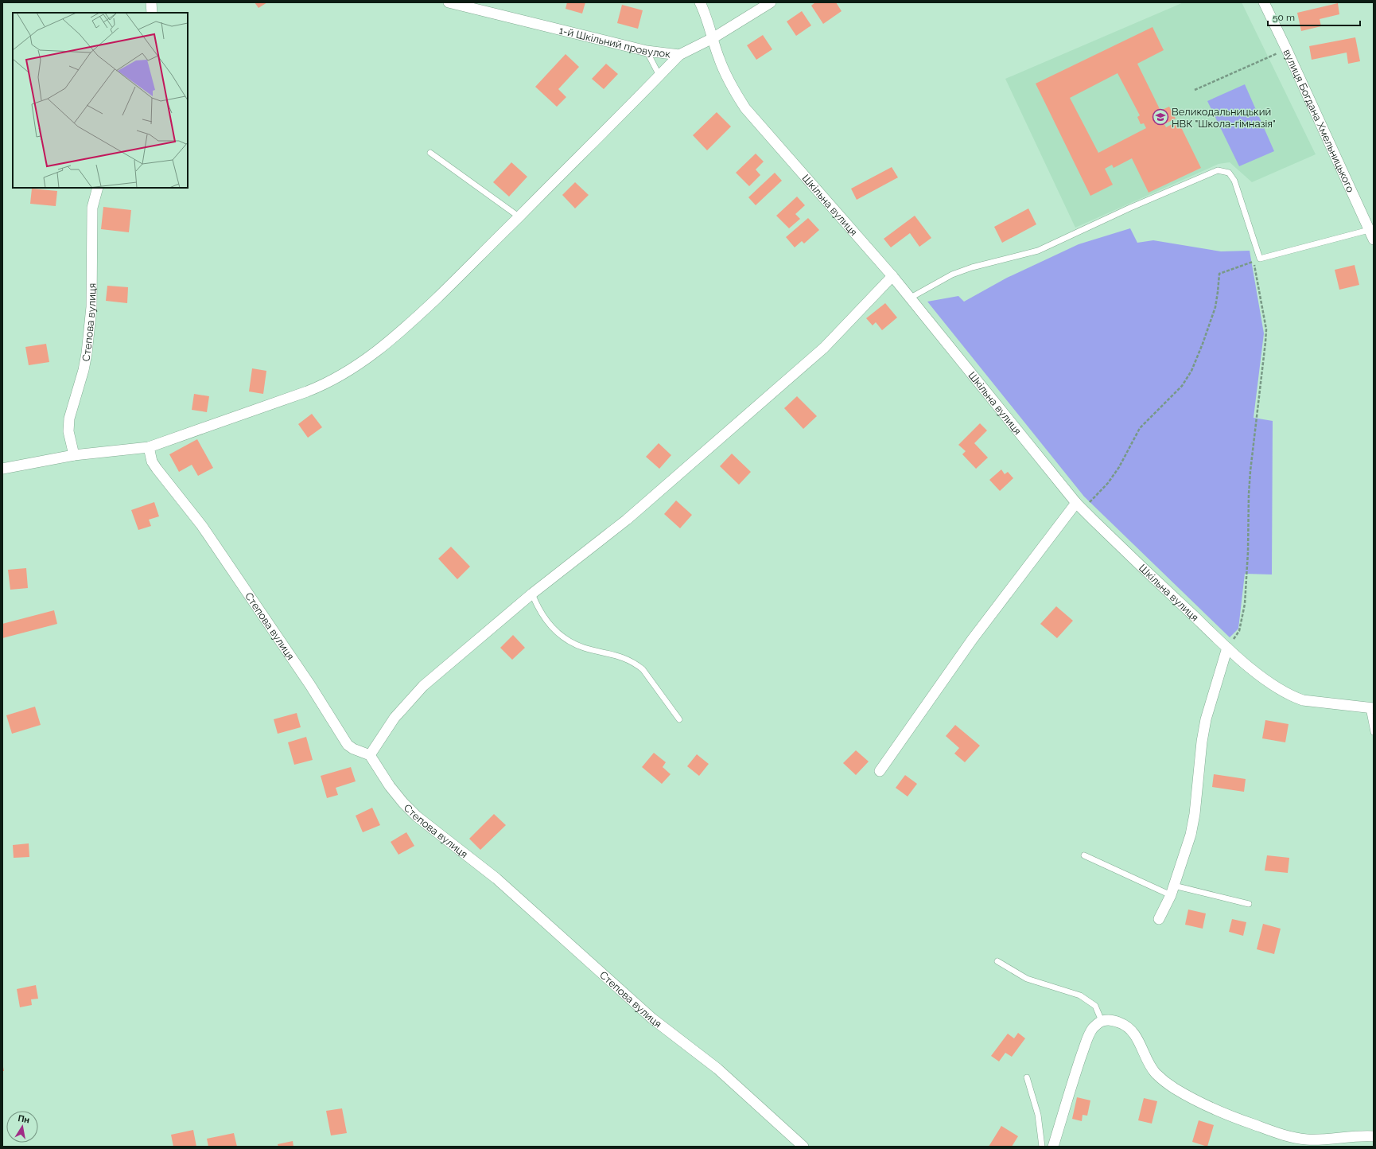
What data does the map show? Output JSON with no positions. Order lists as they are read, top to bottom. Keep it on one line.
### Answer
{"streets":{"street":["1-й Шкільний провулок","вулиця Богдана Хмельницького","Шкільна вулиця","Степова вулиця"]},"crossings":[["1-й Шкільний провулок","Шкільна вулиця"]],"places":{"school or university":["Великодальницький НВК \"Школа-гімназія\""]},"scale_bar":"50 m","north":"top"}
